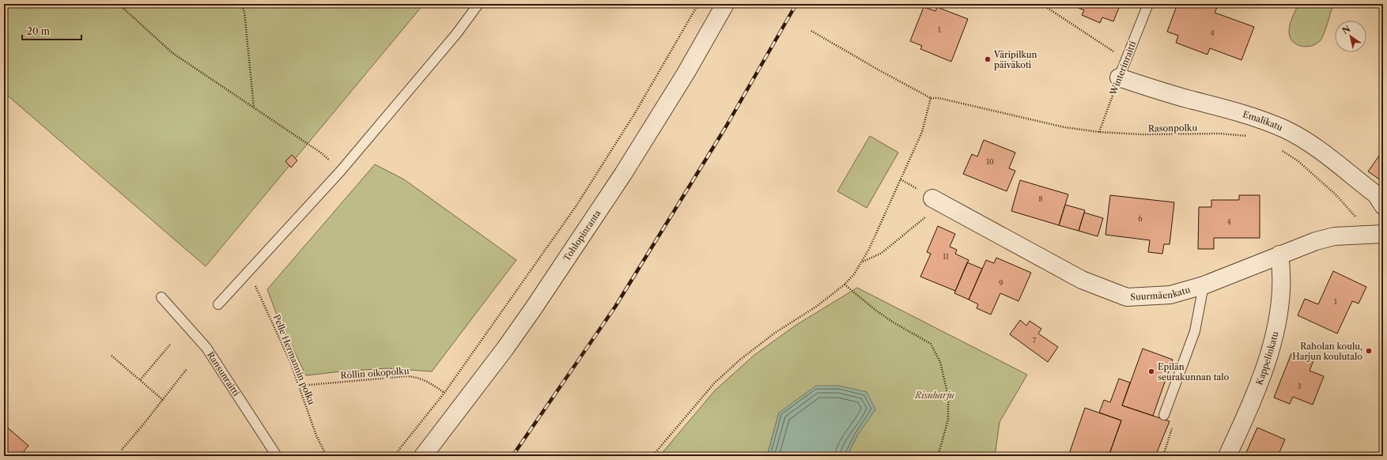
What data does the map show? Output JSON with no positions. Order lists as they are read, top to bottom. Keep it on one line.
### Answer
{"streets":{"street":["Emalikatu","Tohlopinranta","Suurmäenkatu","Kappelinkatu"],"lane":["Winterinraitti","Ransunraitti"],"path":["Rasonpolku","Pelle Hermannin polku","Röllin oikopolku"]},"crossings":[["Winterinraitti","Emalikatu"],["Winterinraitti","Rasonpolku"],["Tohlopinranta","Röllin oikopolku"],["Suurmäenkatu","Kappelinkatu"],["Pelle Hermannin polku","Röllin oikopolku"]],"parks":["Risuharju"],"places":["Väripilkun päiväkoti","Raholan koulu, Harjun koulutalo","Epilän seurakunnan talo"],"house_numbers":["1","4","10","8","6","4","11","9","1","7","3"],"scale_bar":"20 m","north":"top left"}
